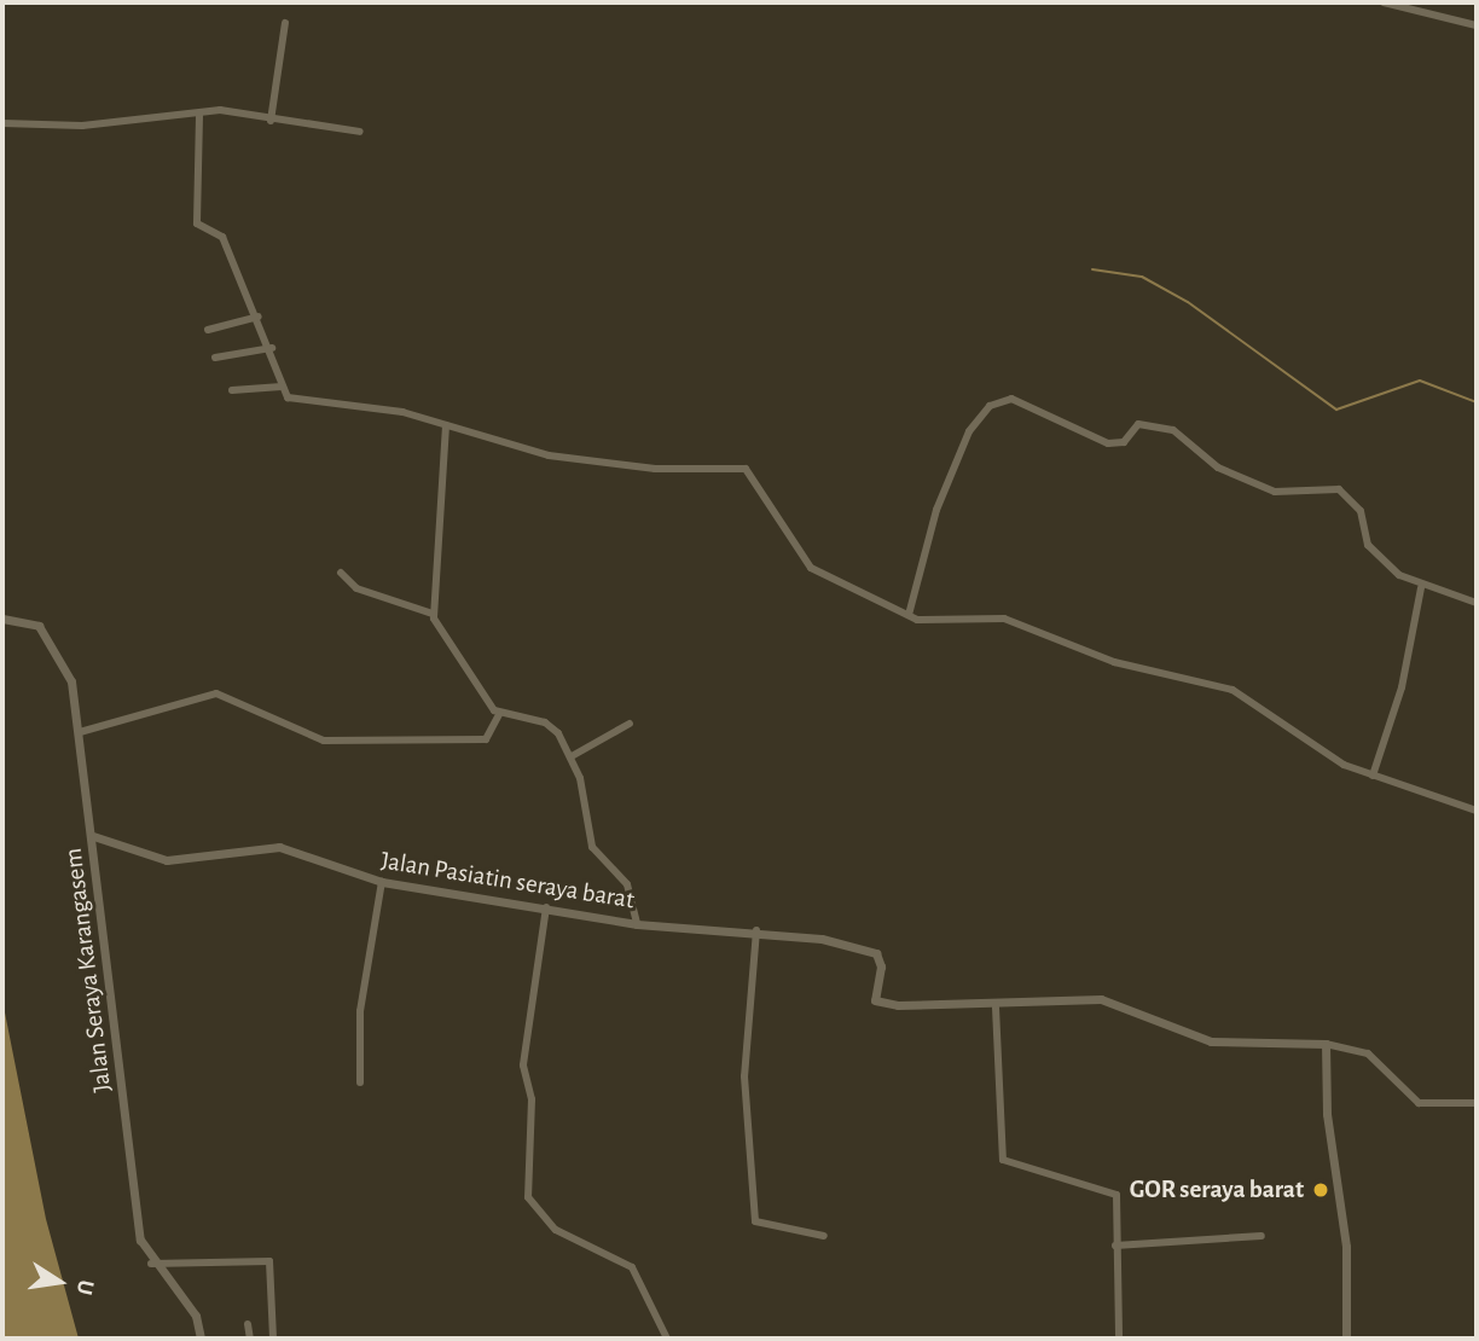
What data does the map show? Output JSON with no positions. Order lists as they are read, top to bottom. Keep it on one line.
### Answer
{"streets":{"street":["Jalan Pasiatin seraya barat","Jalan Seraya Karangasem"]},"crossings":[["Jalan Pasiatin seraya barat","Jalan Seraya Karangasem"]],"places":["GOR seraya barat"],"north":"right"}
